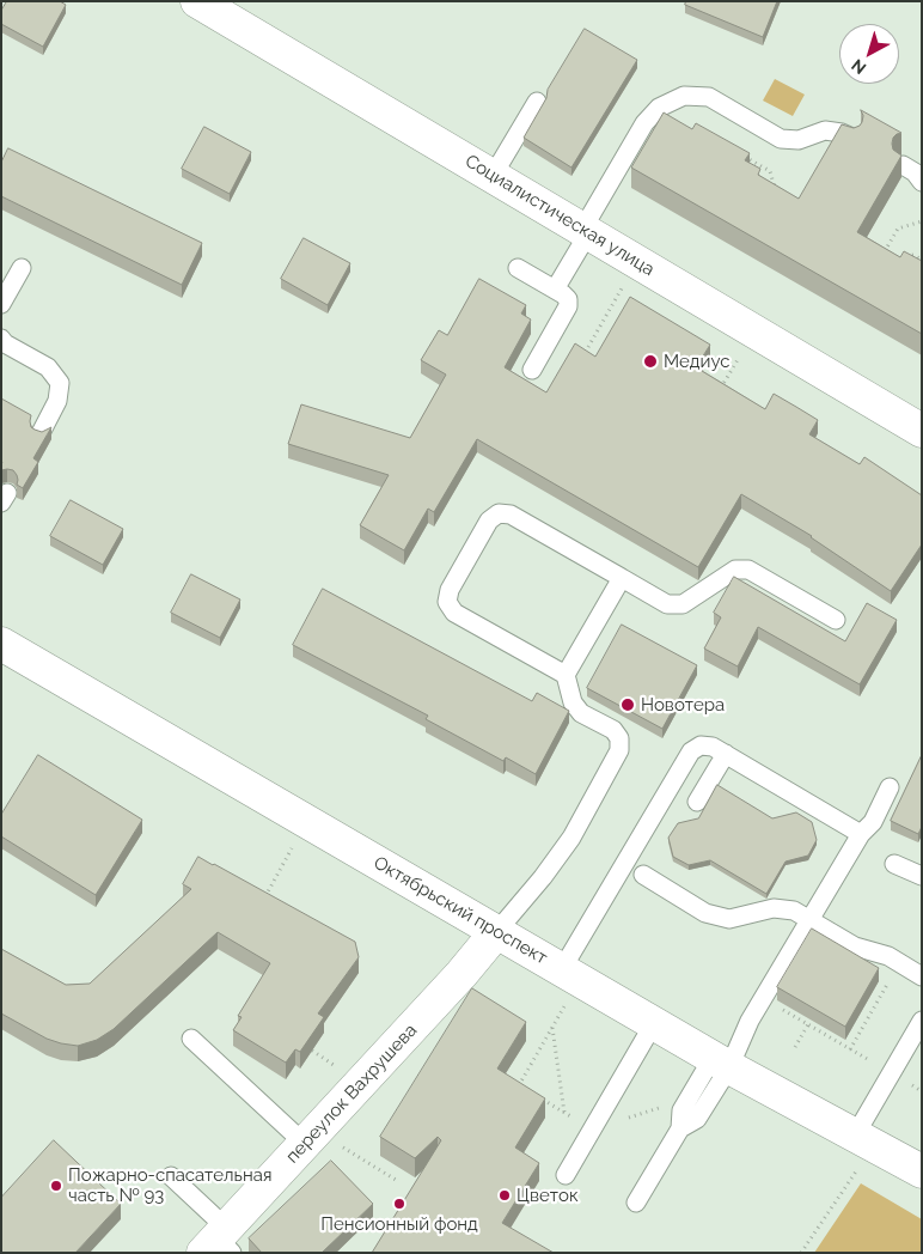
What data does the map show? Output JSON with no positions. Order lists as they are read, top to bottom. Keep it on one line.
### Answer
{"streets":{"street":["Социалистическая улица","Октябрьский проспект","переулок Вахрушева"]},"crossings":[["Октябрьский проспект","переулок Вахрушева"]],"places":["Медиус","Новотера","Пожарно-спасательная часть № 93","Цветок","Пенсионный фонд"],"north":"bottom left"}
